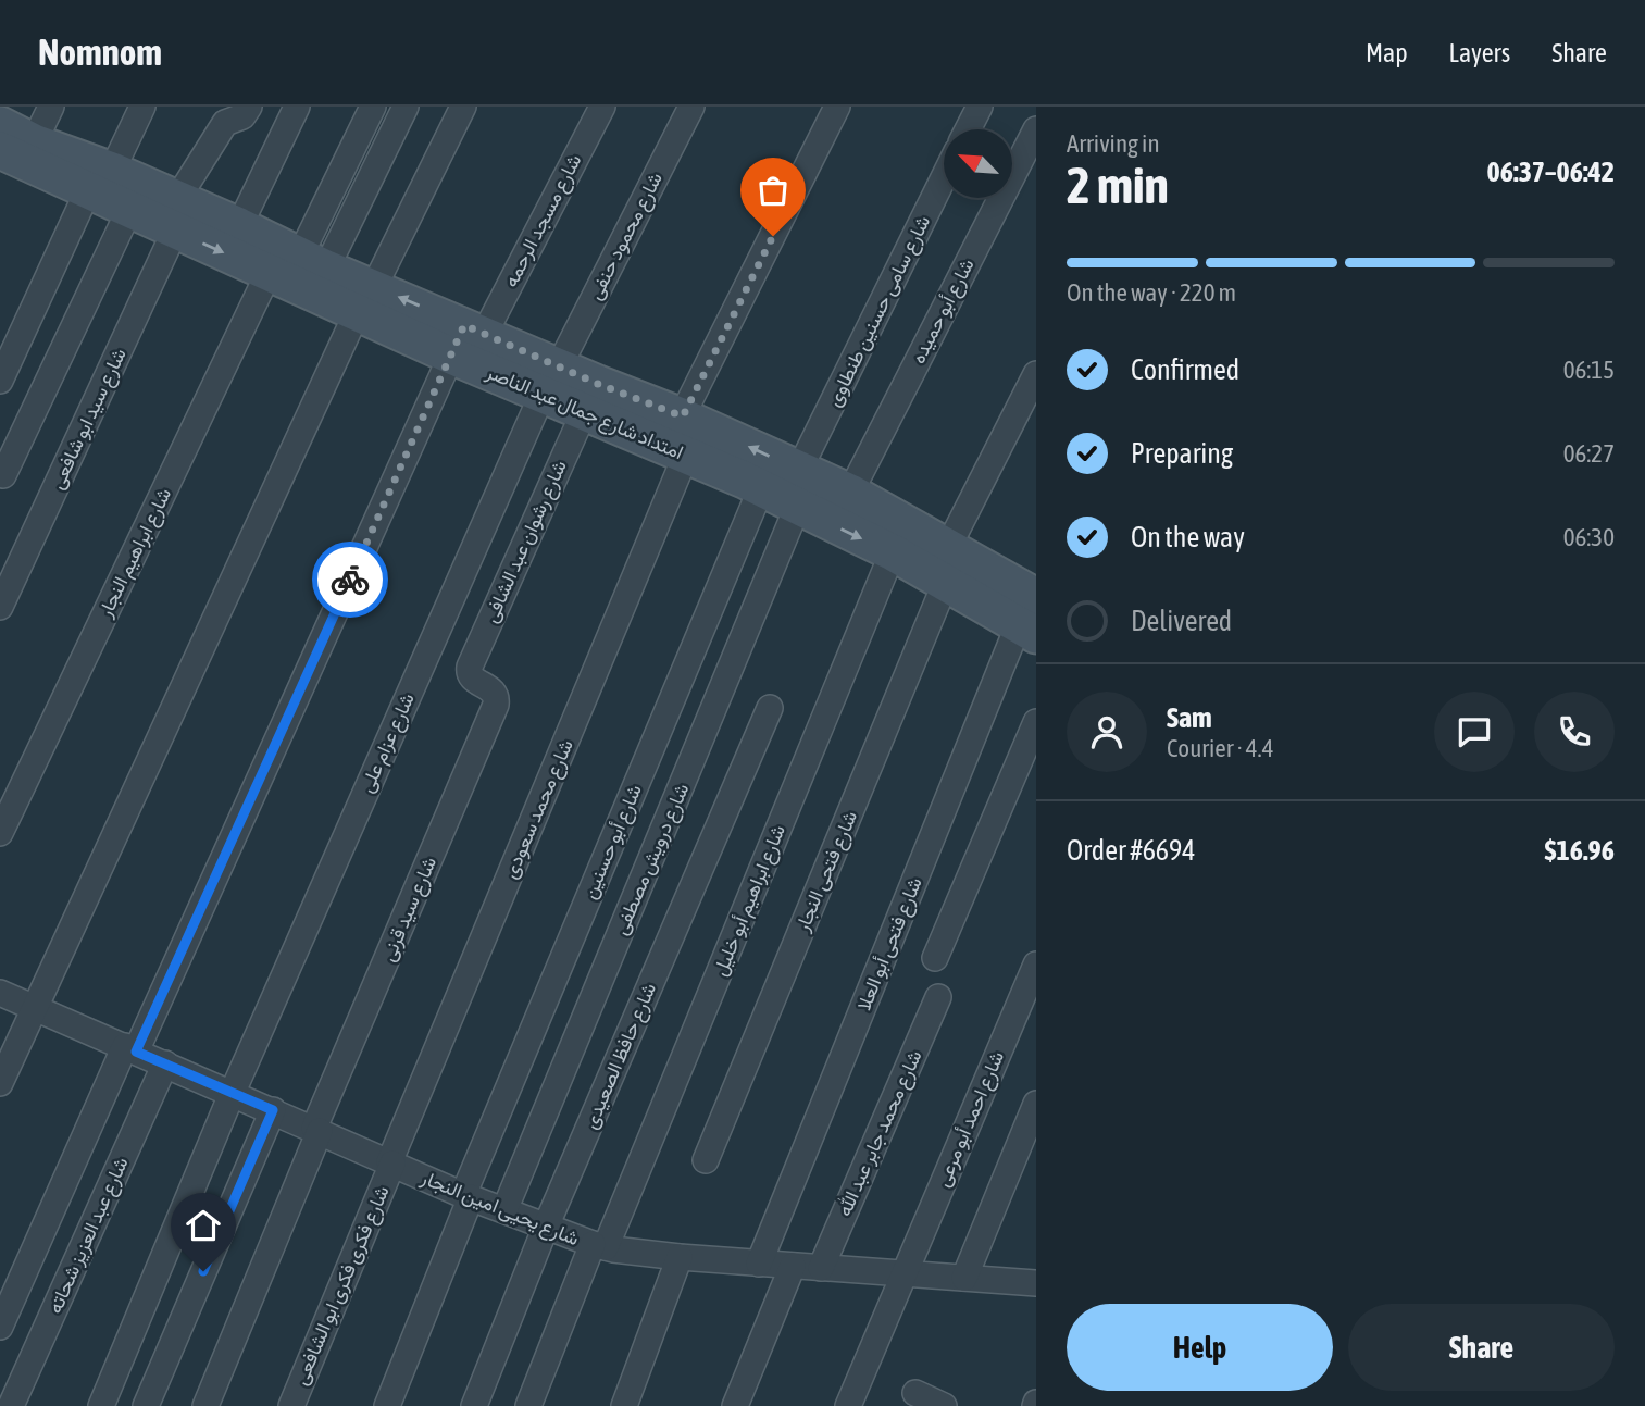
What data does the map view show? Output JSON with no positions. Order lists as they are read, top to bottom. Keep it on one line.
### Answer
{"streets":{"street":["شارع مسجد الرحمه","شارع محمود حنفى","شارع سامى حسنين طنطاوى","شارع أبو حميده","امتداد شارع جمال عبد الناصر","شارع سيد ابو شافعى","شارع رشوان عبد الشافى","شارع ابراهيم النجار","شارع عزام على","شارع محمد سعودى","شارع أبو حسنين","شارع درويش مصطفى","شارع فتحى النجار","شارع ابراهيم أبو خليل","شارع سيد قرنى","شارع فتحى أبو العلا","شارع حافظ الصعيدى","شارع احمد أبو مرعى","شارع محمد جابر عبد الله","شارع يحيى امين النجار","شارع عبد العزيز شحاته","شارع فكرى فكرى ابو الشافعى"]},"crossings":[["شارع مسجد الرحمه","امتداد شارع جمال عبد الناصر"],["شارع مسجد الرحمه","شارع يحيى امين النجار"],["شارع محمود حنفى","امتداد شارع جمال عبد الناصر"],["شارع محمود حنفى","شارع عزام على"],["شارع سامى حسنين طنطاوى","امتداد شارع جمال عبد الناصر"],["شارع أبو حميده","امتداد شارع جمال عبد الناصر"],["امتداد شارع جمال عبد الناصر","شارع سيد ابو شافعى"],["امتداد شارع جمال عبد الناصر","شارع رشوان عبد الشافى"],["امتداد شارع جمال عبد الناصر","شارع ابراهيم النجار"],["امتداد شارع جمال عبد الناصر","شارع عزام على"],["امتداد شارع جمال عبد الناصر","شارع محمد سعودى"],["امتداد شارع جمال عبد الناصر","شارع أبو حسنين"],["امتداد شارع جمال عبد الناصر","شارع درويش مصطفى"],["امتداد شارع جمال عبد الناصر","شارع فتحى النجار"],["امتداد شارع جمال عبد الناصر","شارع ابراهيم أبو خليل"],["امتداد شارع جمال عبد الناصر","شارع فتحى أبو العلا"],["شارع رشوان عبد الشافى","شارع سيد قرنى"],["شارع عزام على","شارع يحيى امين النجار"],["شارع محمد سعودى","شارع يحيى امين النجار"],["شارع محمد سعودى","شارع فكرى فكرى ابو الشافعى"],["شارع أبو حسنين","شارع يحيى امين النجار"],["شارع درويش مصطفى","شارع يحيى امين النجار"],["شارع ابراهيم أبو خليل","شارع يحيى امين النجار"],["شارع سيد قرنى","شارع يحيى امين النجار"],["شارع فتحى أبو العلا","شارع يحيى امين النجار"],["شارع حافظ الصعيدى","شارع يحيى امين النجار"],["شارع احمد أبو مرعى","شارع يحيى امين النجار"],["شارع محمد جابر عبد الله","شارع يحيى امين النجار"],["شارع يحيى امين النجار","شارع عبد العزيز شحاته"],["شارع يحيى امين النجار","شارع فكرى فكرى ابو الشافعى"]],"north":"top left","page":{"header":"Nomnom","nav":["Map","Layers","Share"],"heading":["2 min","Arriving in","06:37–06:42"],"panel":["Sam","Courier · 4.4","Order #6694","$16.96"],"bar":"On the way · 220 m","list":[["Confirmed","06:15"],["Preparing","06:27"],["On the way","06:30"],"Delivered"],"buttons":["Help","Share"]}}
